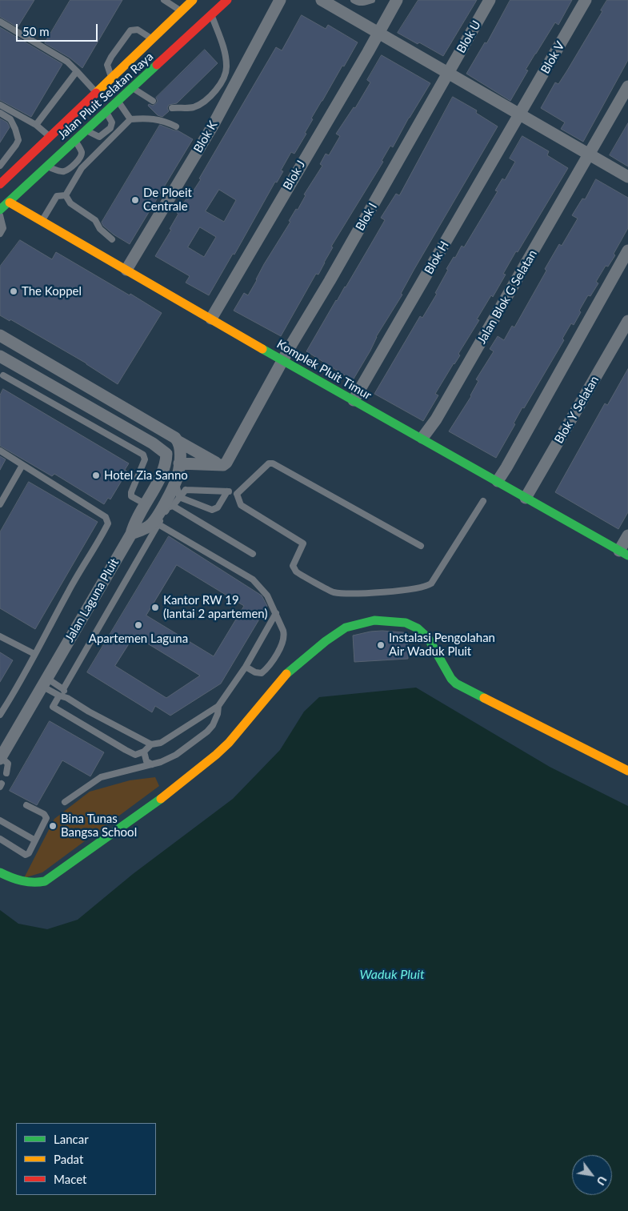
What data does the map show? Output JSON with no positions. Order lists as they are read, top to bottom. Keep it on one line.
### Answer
{"streets":{"main road":["Jalan Pluit Selatan Raya","Komplek Pluit Timur"],"street":["Blok U","Blok V","Blok K","Blok J","Blok I","Blok H","Jalan Blok G Selatan","Blok Y Selatan","Jalan Laguna Pluit"]},"crossings":[["Blok U","Blok I"],["Blok V","Blok H"],["Jalan Pluit Selatan Raya","Komplek Pluit Timur"],["Blok K","Komplek Pluit Timur"],["Blok J","Komplek Pluit Timur"],["Blok I","Komplek Pluit Timur"],["Blok H","Komplek Pluit Timur"],["Jalan Blok G Selatan","Komplek Pluit Timur"],["Komplek Pluit Timur","Blok Y Selatan"]],"water":["Waduk Pluit"],"places":["De Ploeit Centrale","The Koppel","Hotel Zia Sanno","Kantor RW 19 (lantai 2 apartemen)","Apartemen Laguna","Instalasi Pengolahan Air Waduk Pluit","Bina Tunas Bangsa School"],"legend":["Lancar","Padat","Macet"],"scale_bar":"50 m","north":"bottom right"}
